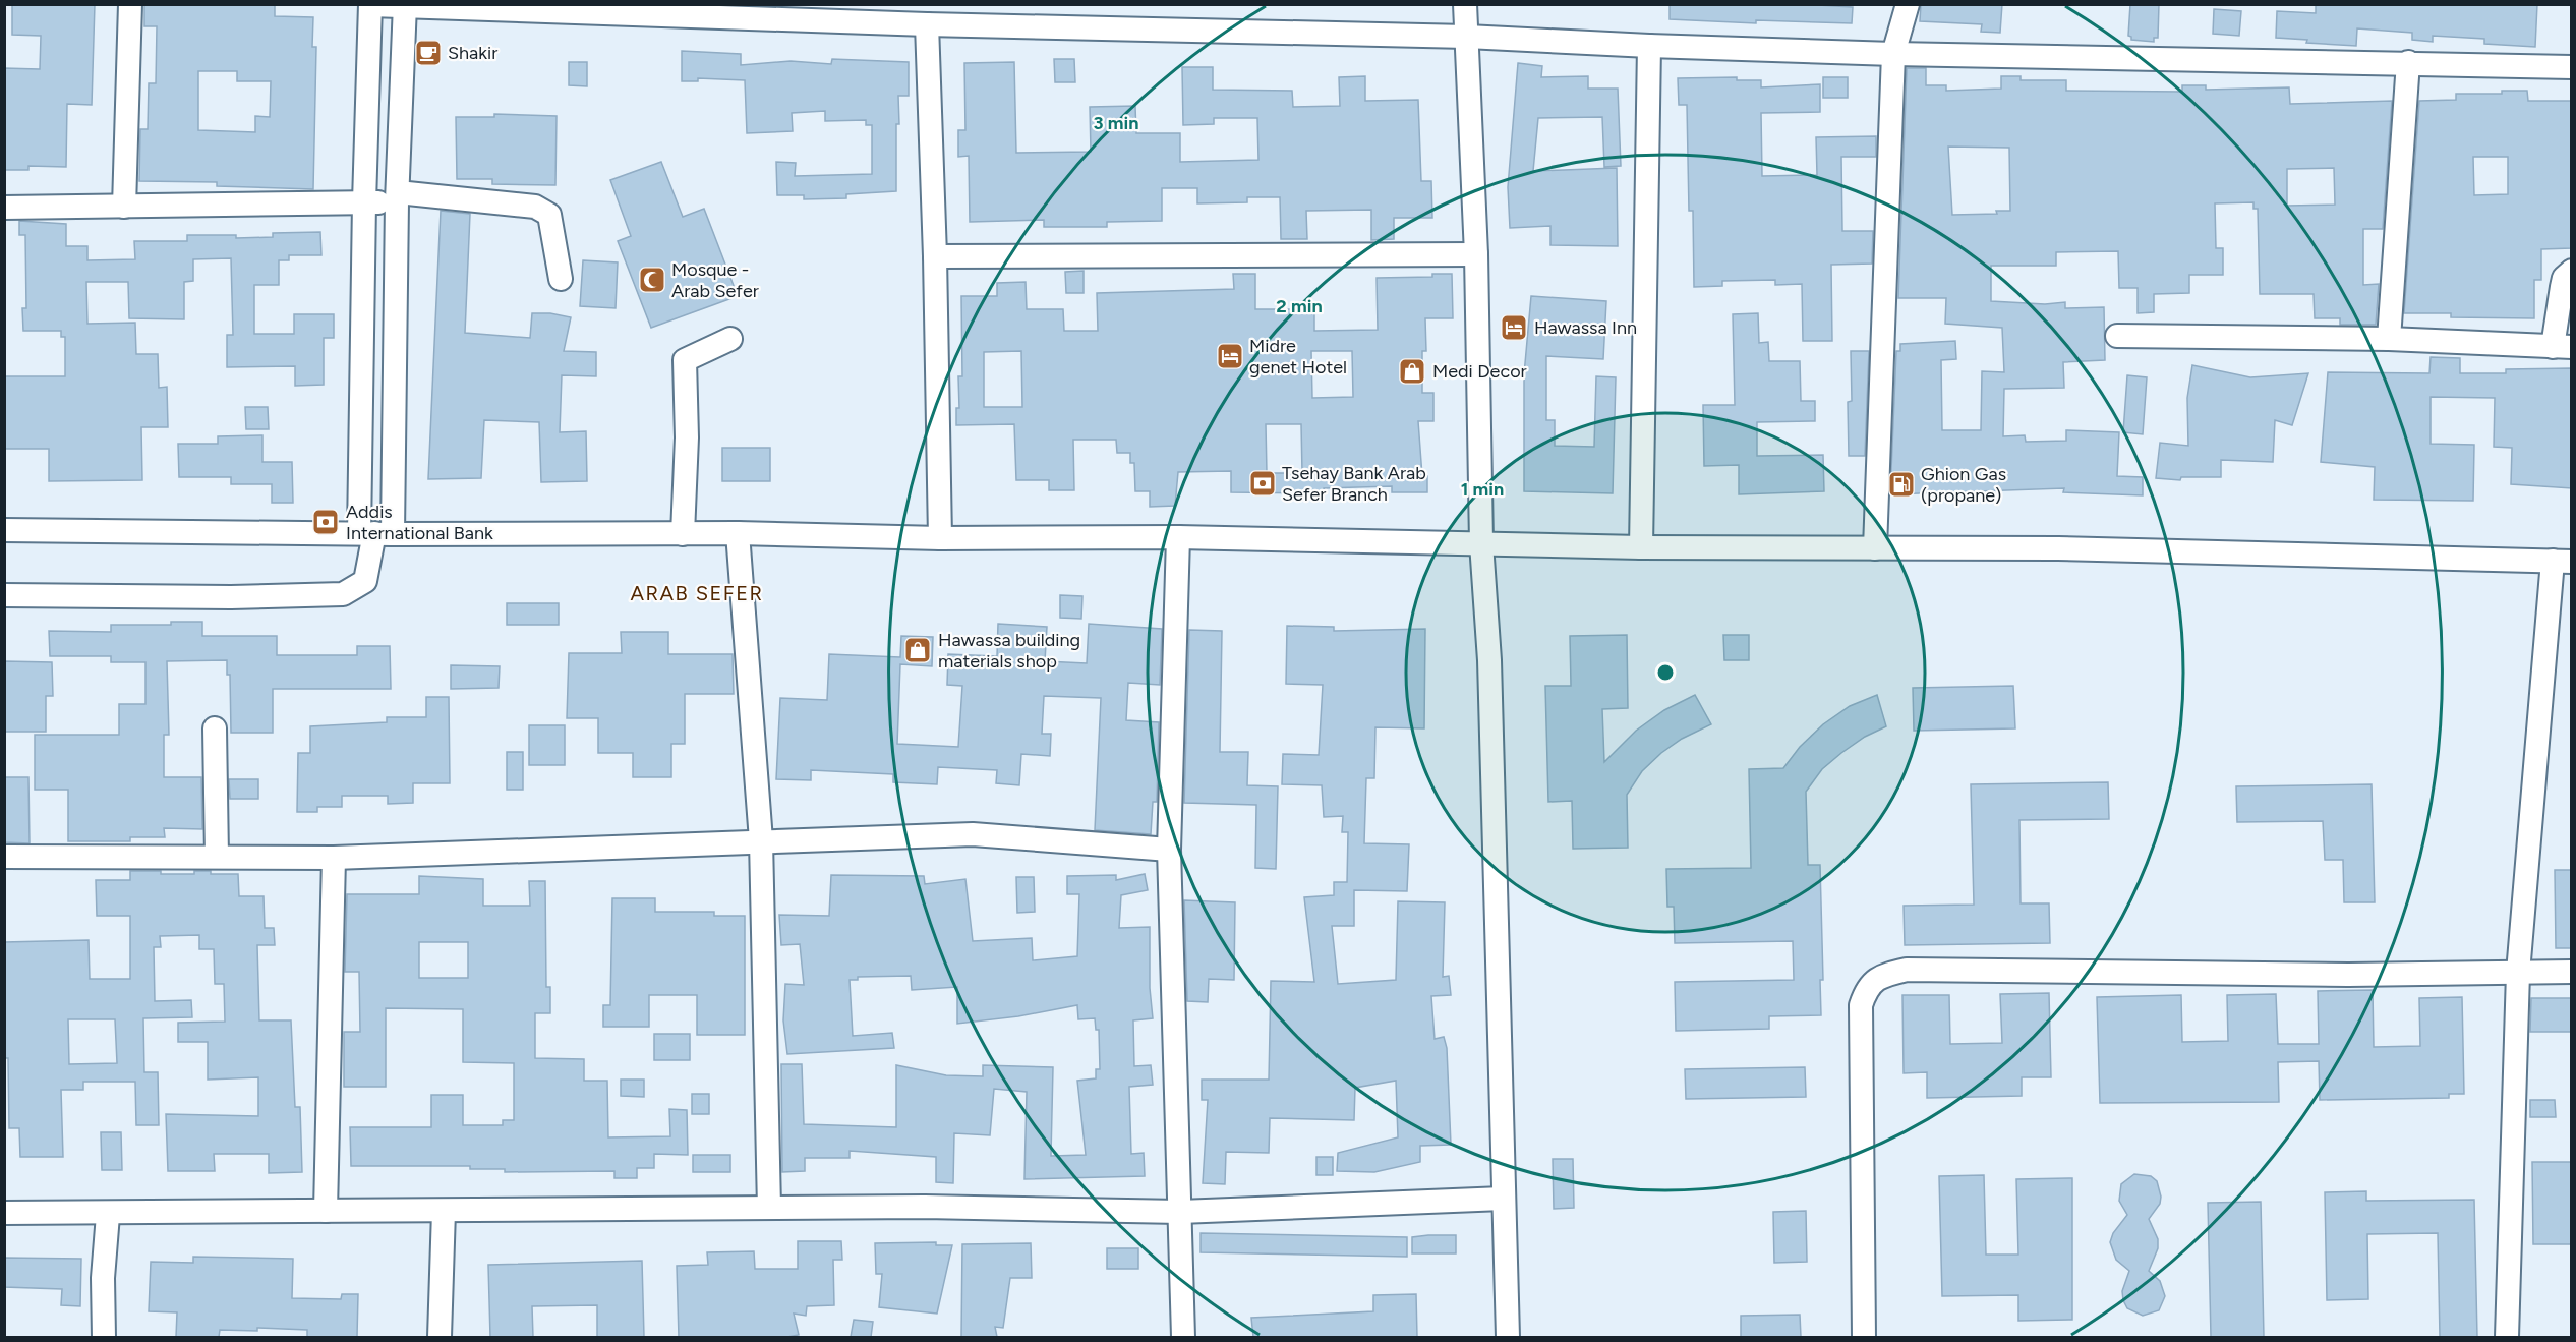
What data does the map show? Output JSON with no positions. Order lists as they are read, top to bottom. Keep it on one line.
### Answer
{"districts":["ARAB SEFER"],"places":{"cafe":["Shakir"],"mosque":["Mosque - Arab Sefer"],"hotel":["Hawassa Inn","Midre genet Hotel"],"shop":["Medi Decor","Hawassa building materials shop"],"bank":["Tsehay Bank Arab Sefer Branch","Addis International Bank"],"fuel station":["Ghion Gas (propane)"]},"rings":["3 min","2 min","1 min"]}
